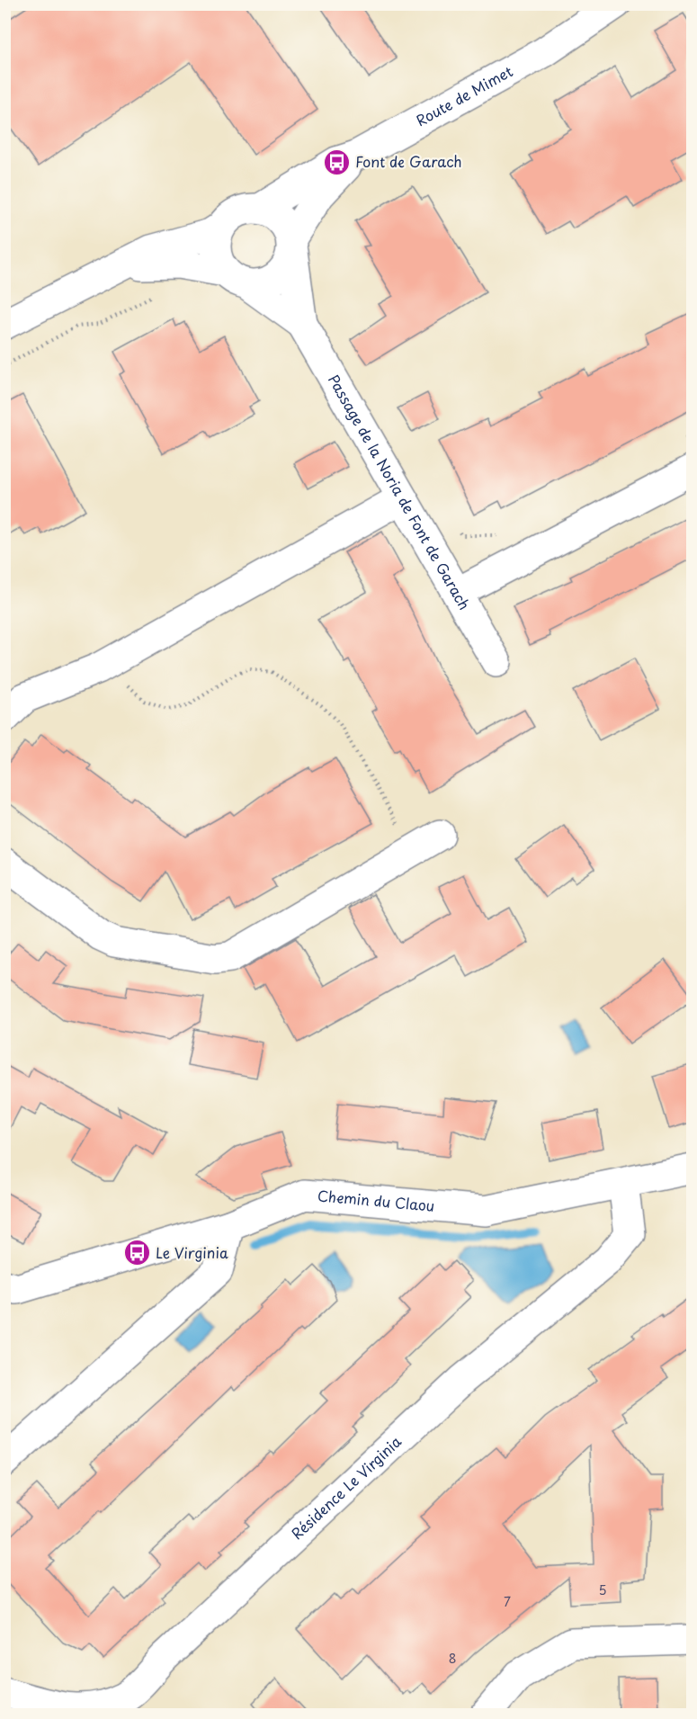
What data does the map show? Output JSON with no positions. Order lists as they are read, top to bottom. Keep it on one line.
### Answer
{"streets":{"street":["Route de Mimet","Passage de la Noria de Font de Garach","Chemin du Claou","Résidence Le Virginia"]},"crossings":[["Route de Mimet","Passage de la Noria de Font de Garach"],["Chemin du Claou","Résidence Le Virginia"]],"places":{"bus stop":["Font de Garach","Le Virginia"]},"house_numbers":["5","7","8"]}
